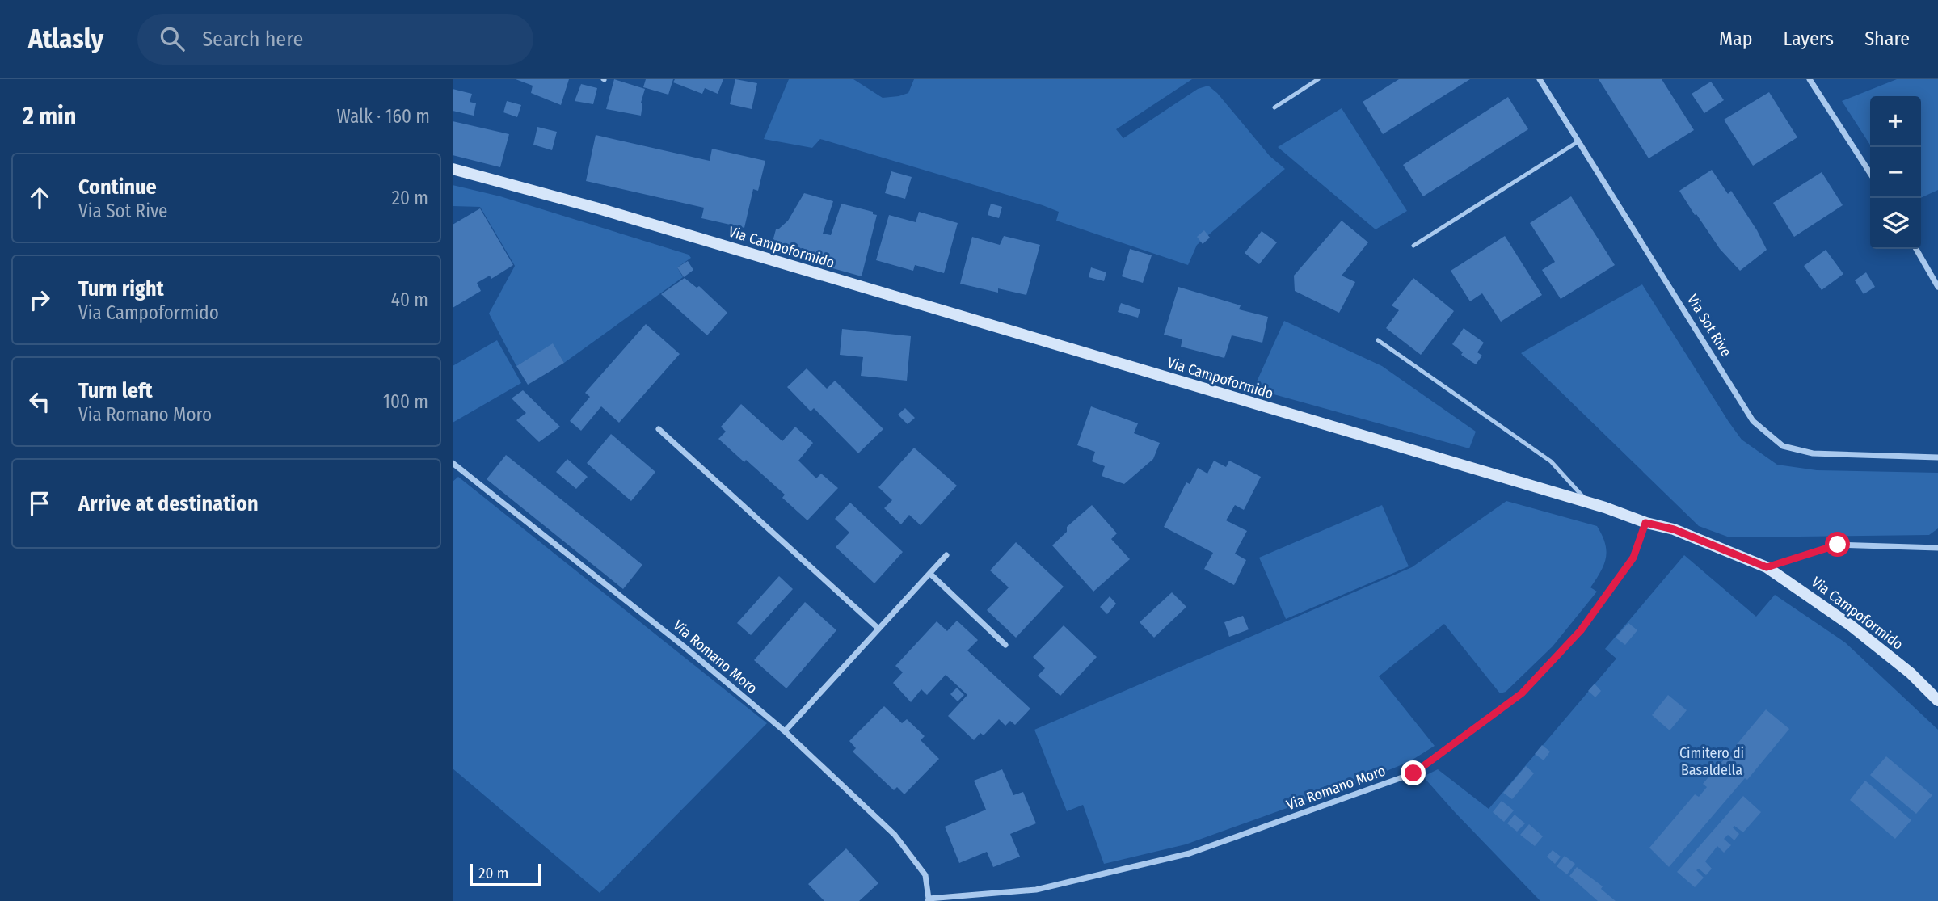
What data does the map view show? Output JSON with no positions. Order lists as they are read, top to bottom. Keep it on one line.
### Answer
{"streets":{"main road":["Via Campoformido"],"street":["Via Sot Rive","Via Romano Moro"]},"crossings":[["Via Campoformido","Via Romano Moro"]],"parks":["Cimitero di Basaldella"],"scale_bar":"20 m","page":{"header":"Atlasly","search":"Search here","nav":["Map","Layers","Share"],"heading":["2 min","Walk · 160 m"],"map_buttons":["+","−"],"list":[["Continue","Via Sot Rive","20 m"],["Turn right","Via Campoformido","40 m"],["Turn left","Via Romano Moro","100 m"],"Arrive at destination"],"scale":"20 m"}}
